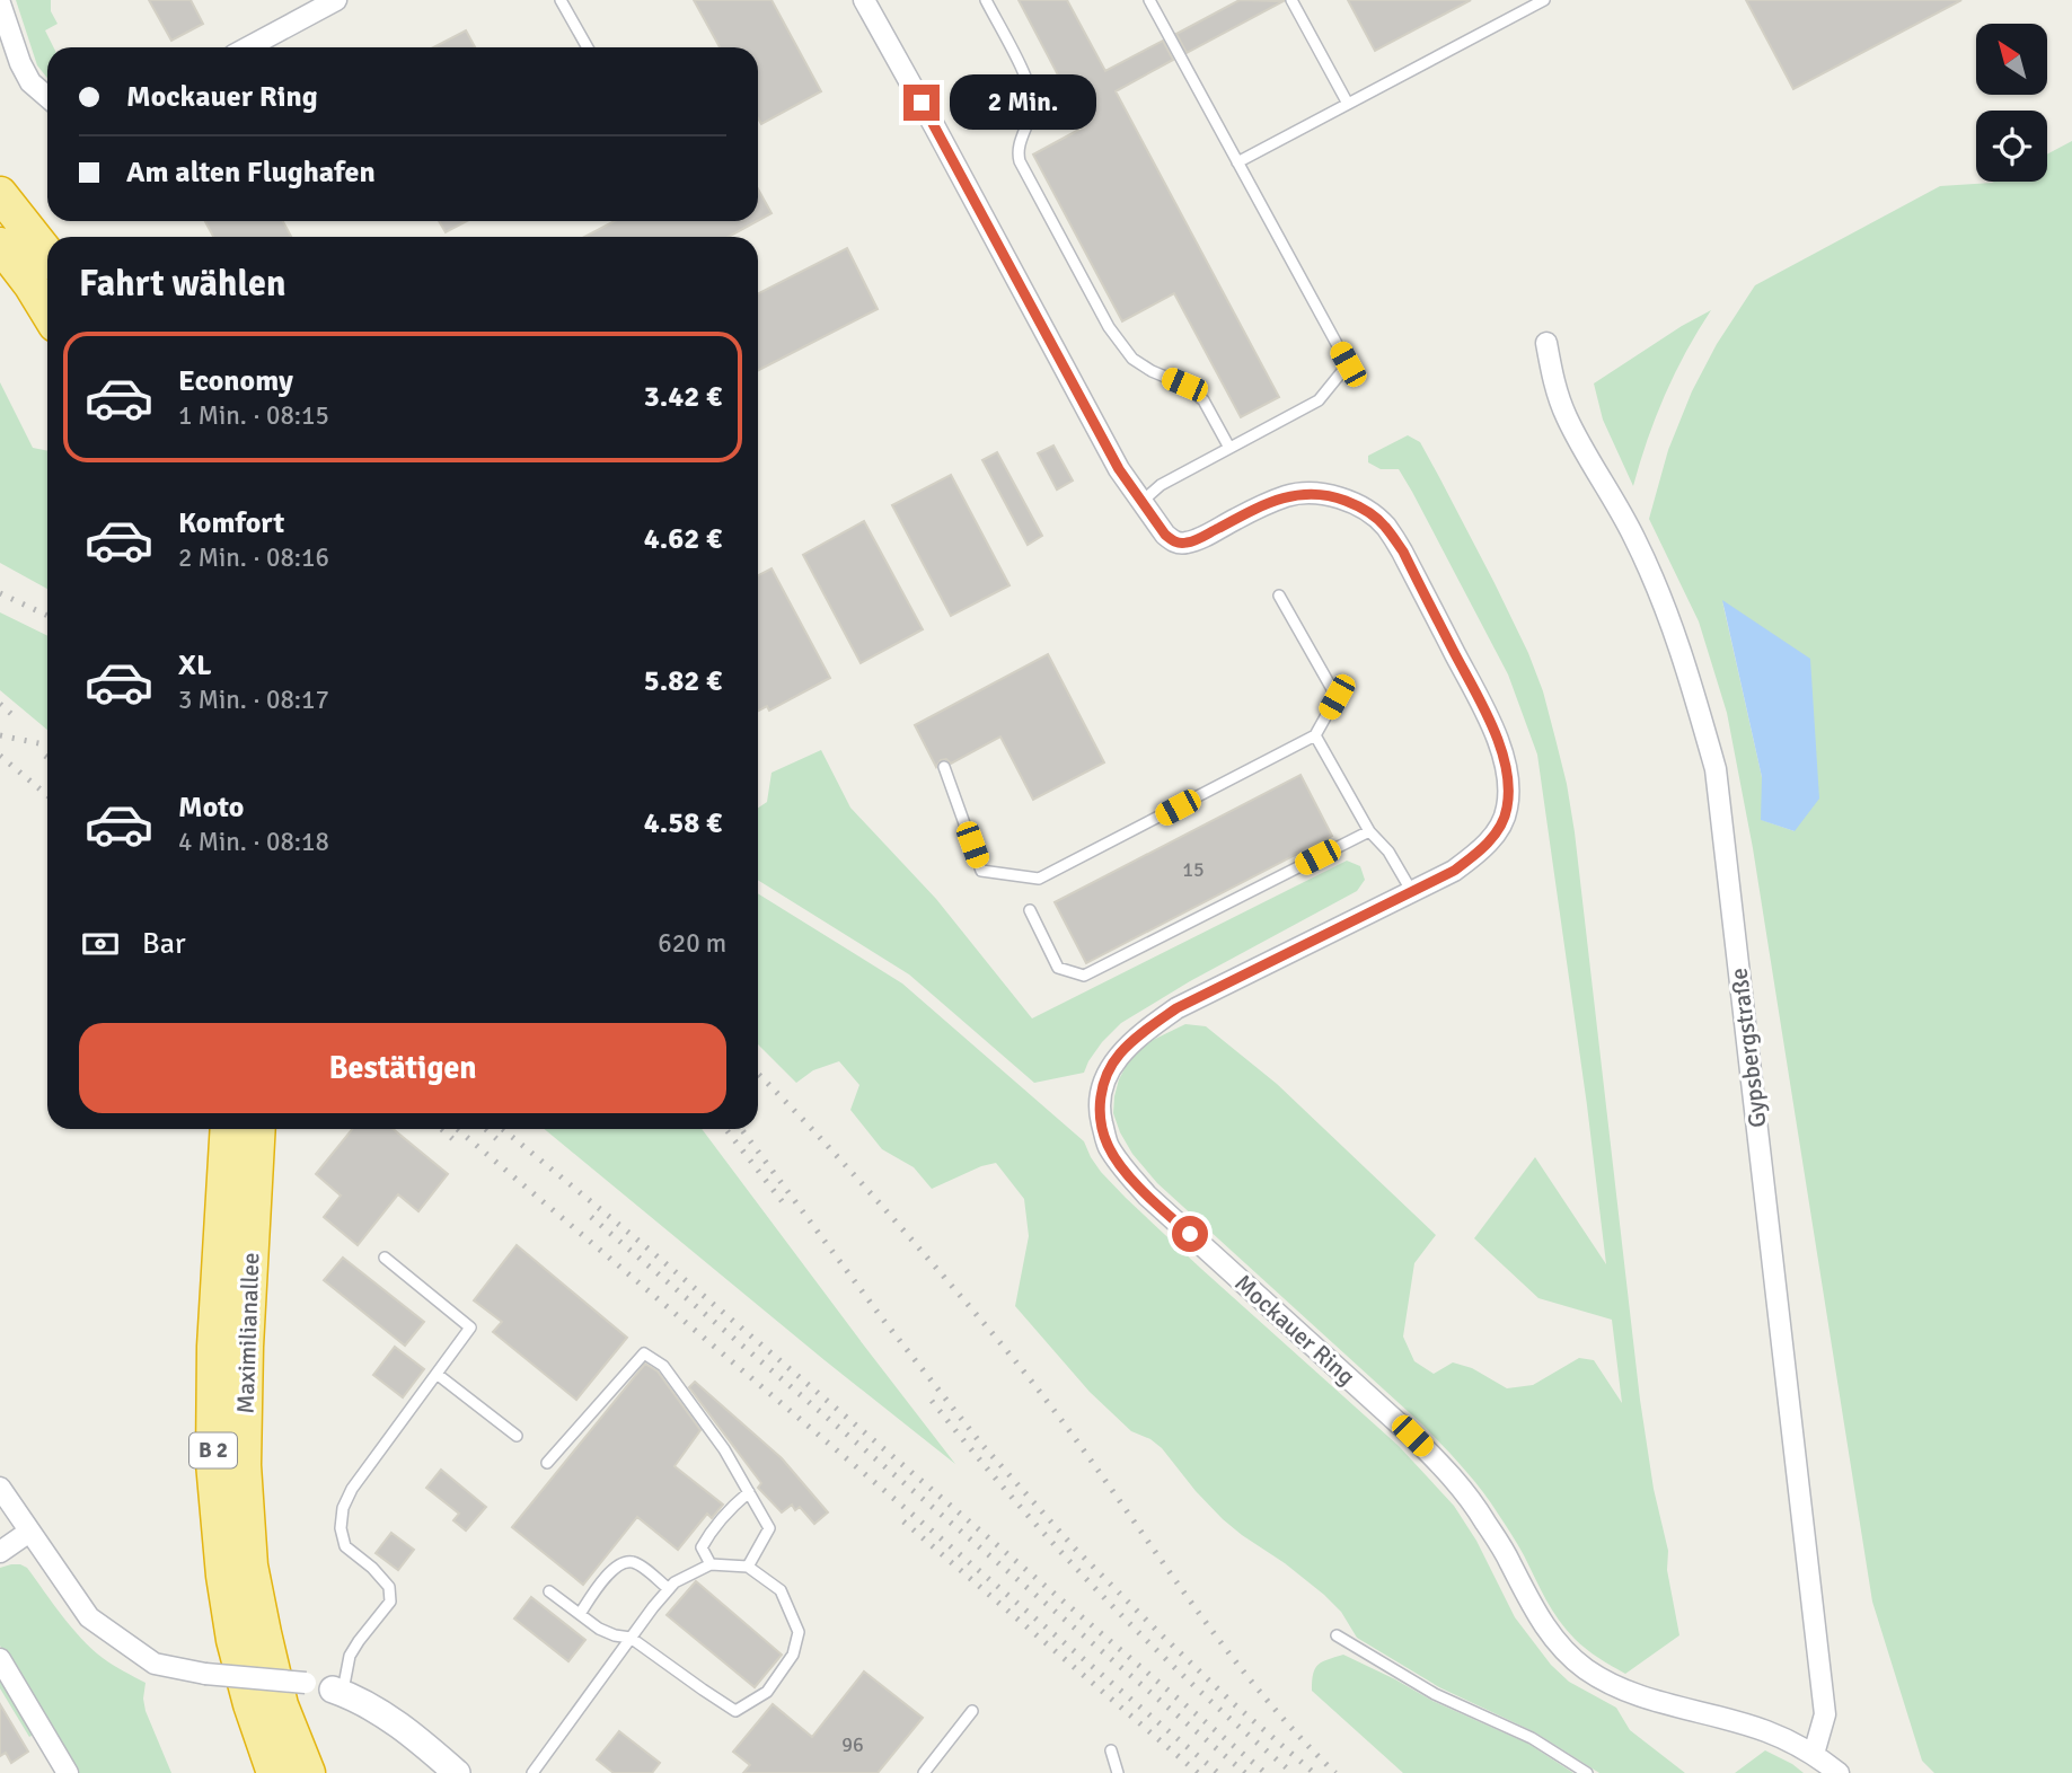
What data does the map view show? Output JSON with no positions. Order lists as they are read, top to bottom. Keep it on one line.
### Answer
{"streets":{"highway":["Maximilianallee","B 2"],"street":["Gypsbergstraße","Mockauer Ring"]},"crossings":[["Gypsbergstraße","Mockauer Ring"]],"house_numbers":["15","96"],"north":"top left","page":{"banner":["Mockauer Ring","Am alten Flughafen"],"bubble":"2 Min.","heading":"Fahrt wählen","list":[{"name":"Economy","note":"1 Min. · 08:15","value":"3.42 €"},{"name":"Komfort","note":"2 Min. · 08:16","value":"4.62 €"},{"name":"XL","note":"3 Min. · 08:17","value":"5.82 €"},{"name":"Moto","note":"4 Min. · 08:18","value":"4.58 €"}],"pay":["Bar","620 m"],"buttons":"Bestätigen"}}
